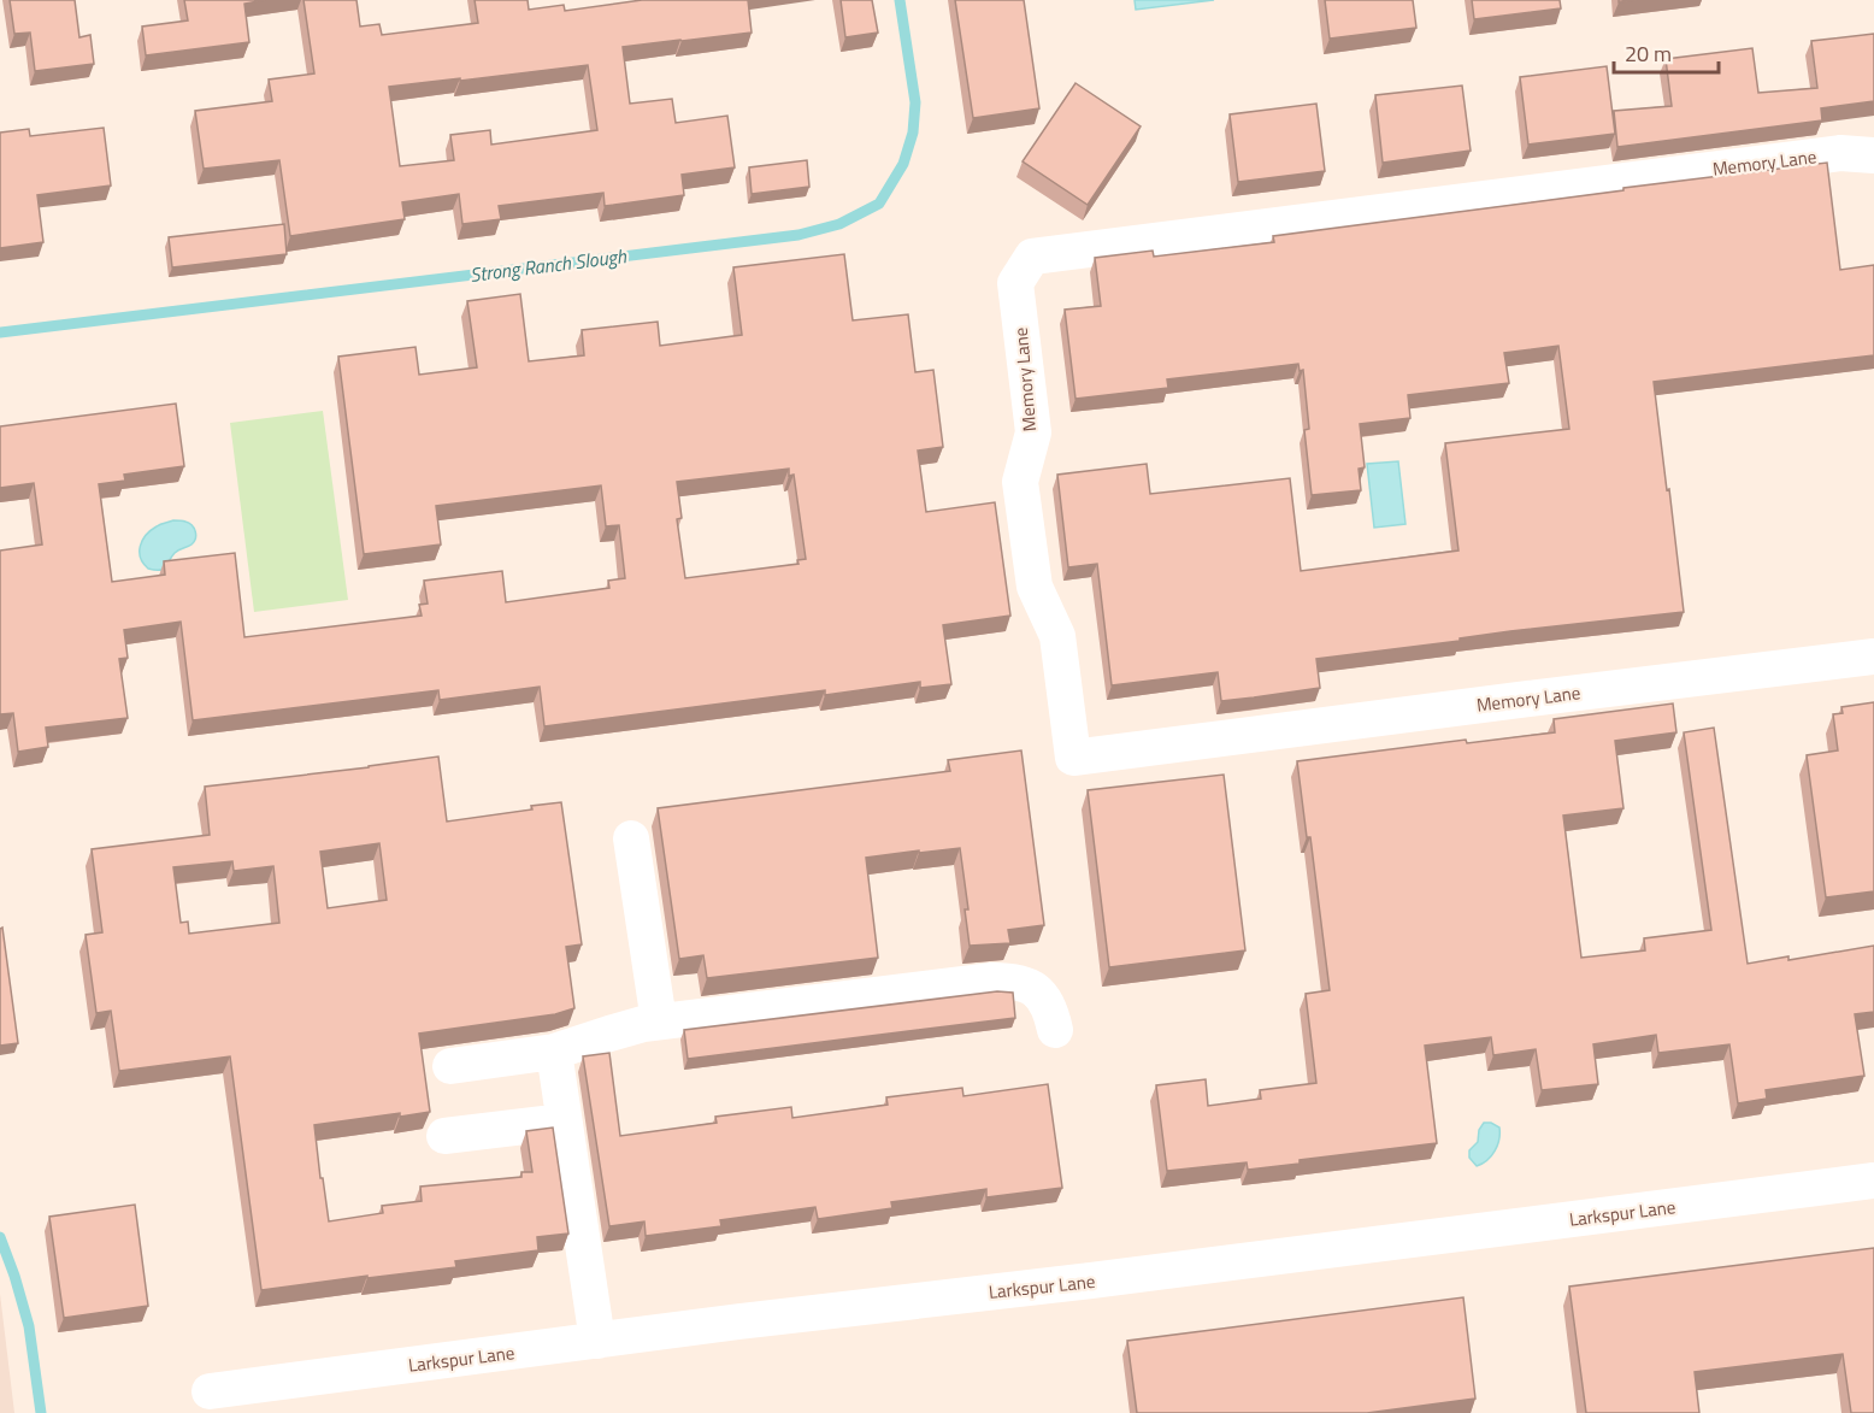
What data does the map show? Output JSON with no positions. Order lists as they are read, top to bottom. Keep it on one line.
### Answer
{"streets":{"street":["Memory Lane","Larkspur Lane"]},"water":["Strong Ranch Slough"],"scale_bar":"20 m"}
